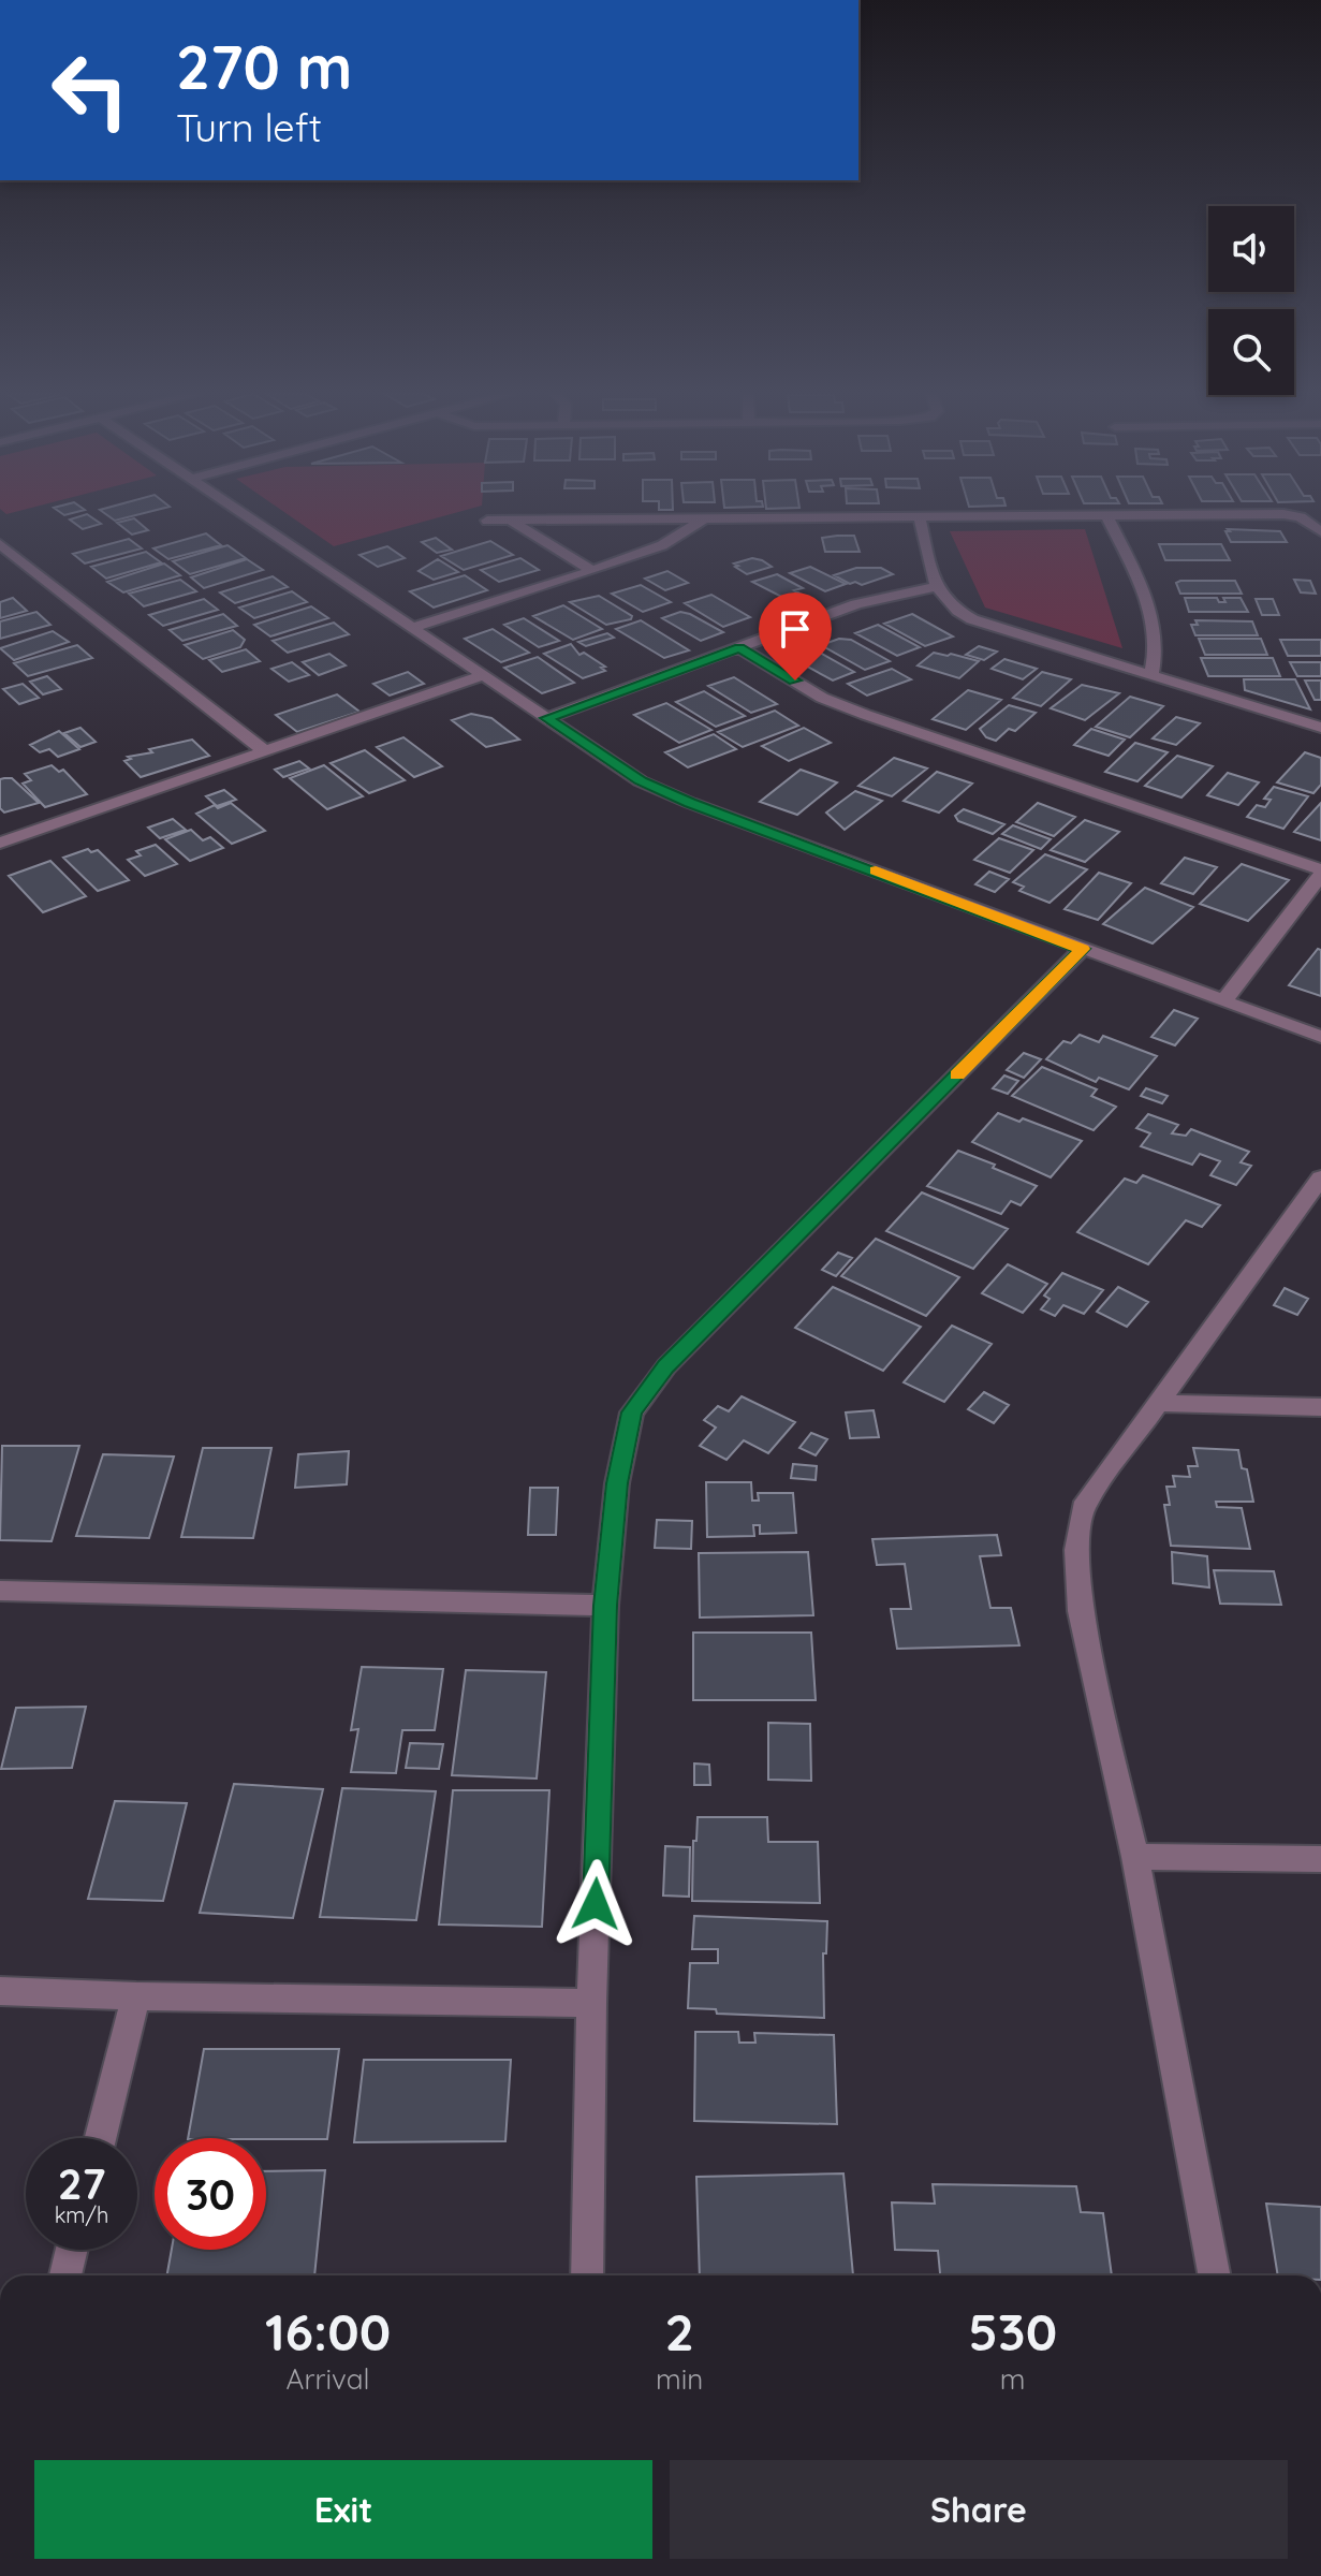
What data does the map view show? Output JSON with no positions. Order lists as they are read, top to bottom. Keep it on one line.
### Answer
{"page":{"turn":["270 m","Turn left"],"speed":"27 km/h","limit":"30","eta":["16:00","Arrival","2","min","530","m"],"buttons":["Exit","Share"]}}
